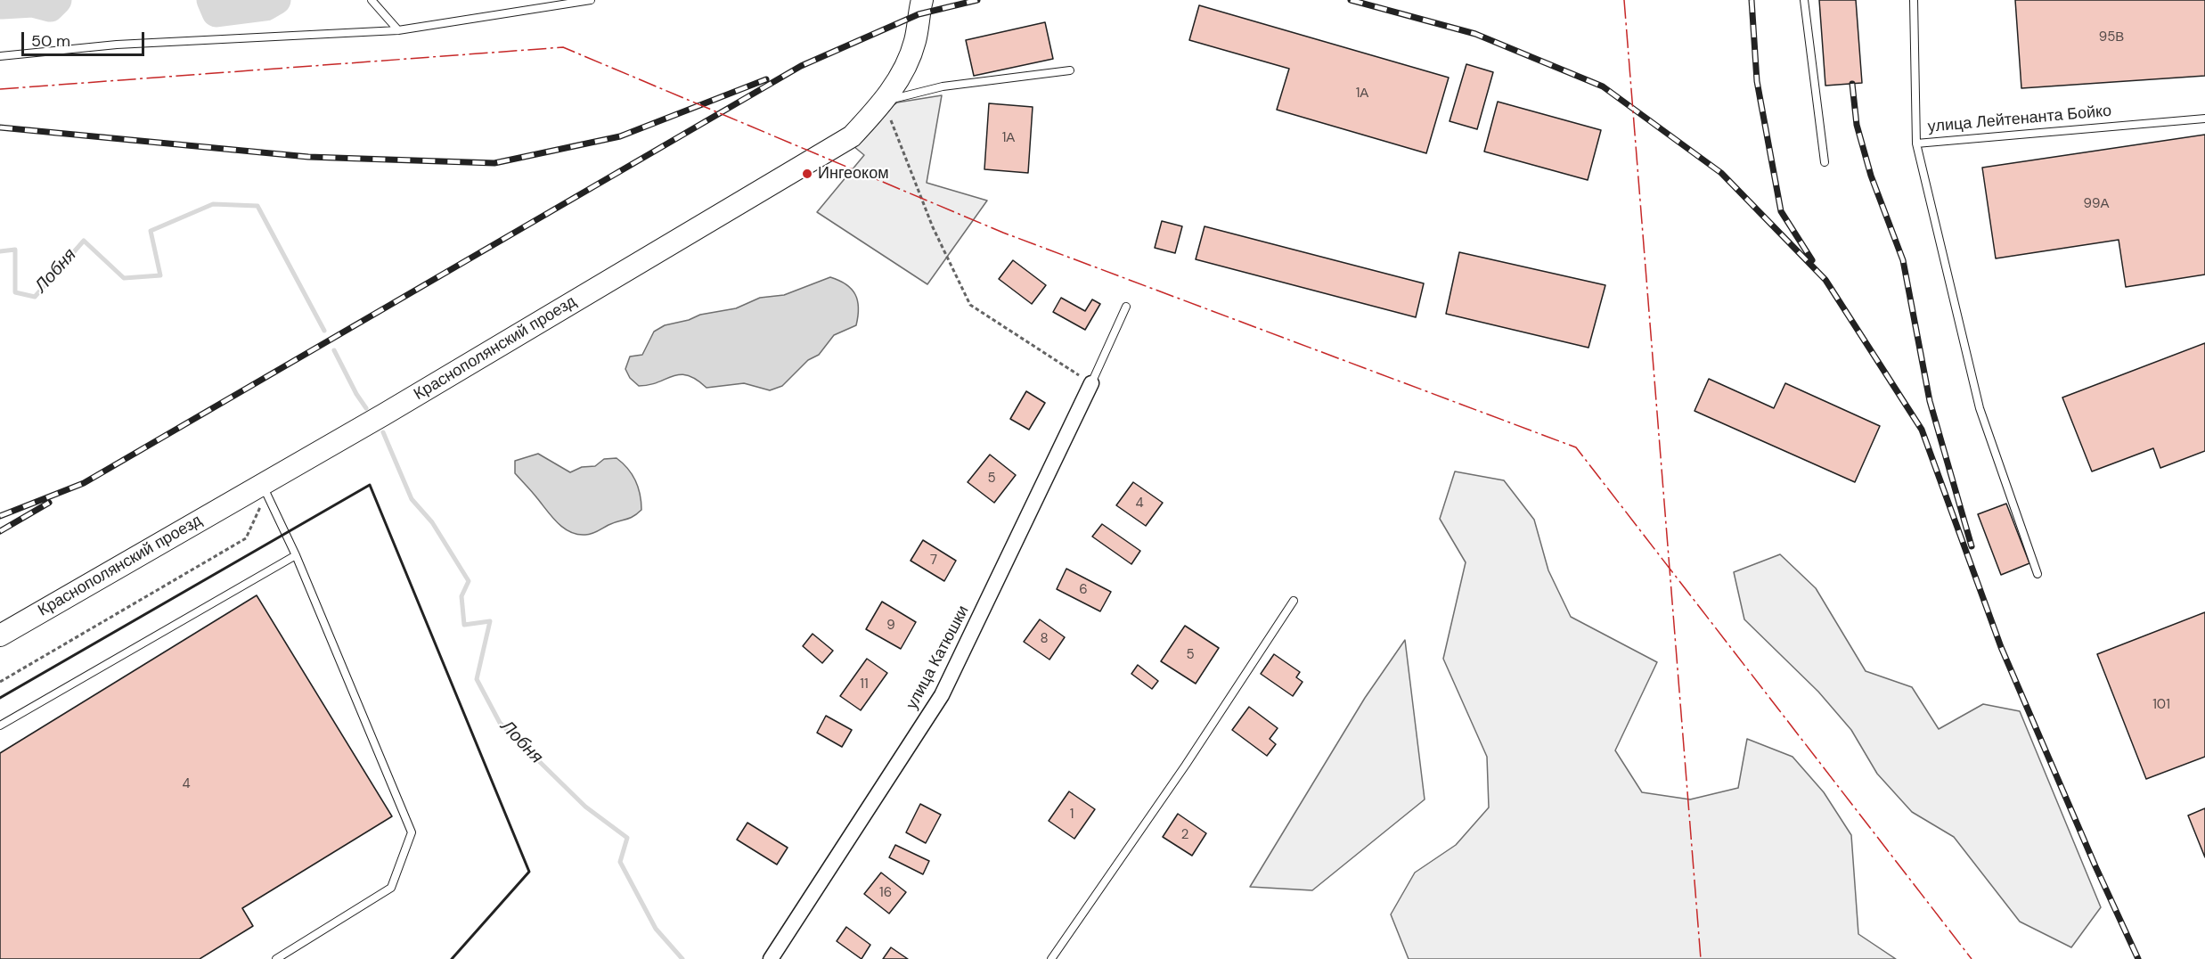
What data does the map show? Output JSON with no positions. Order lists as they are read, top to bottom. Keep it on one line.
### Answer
{"streets":{"main road":["Краснополянский проезд"],"street":["улица Катюшки"],"lane":["улица Лейтенанта Бойко"]},"water":["Лобня"],"places":["Ингеоком"],"house_numbers":["95В","1А","1А","99А","5","4","7","6","9","8","5","11","101","4","1","2","16"],"scale_bar":"50 m"}
